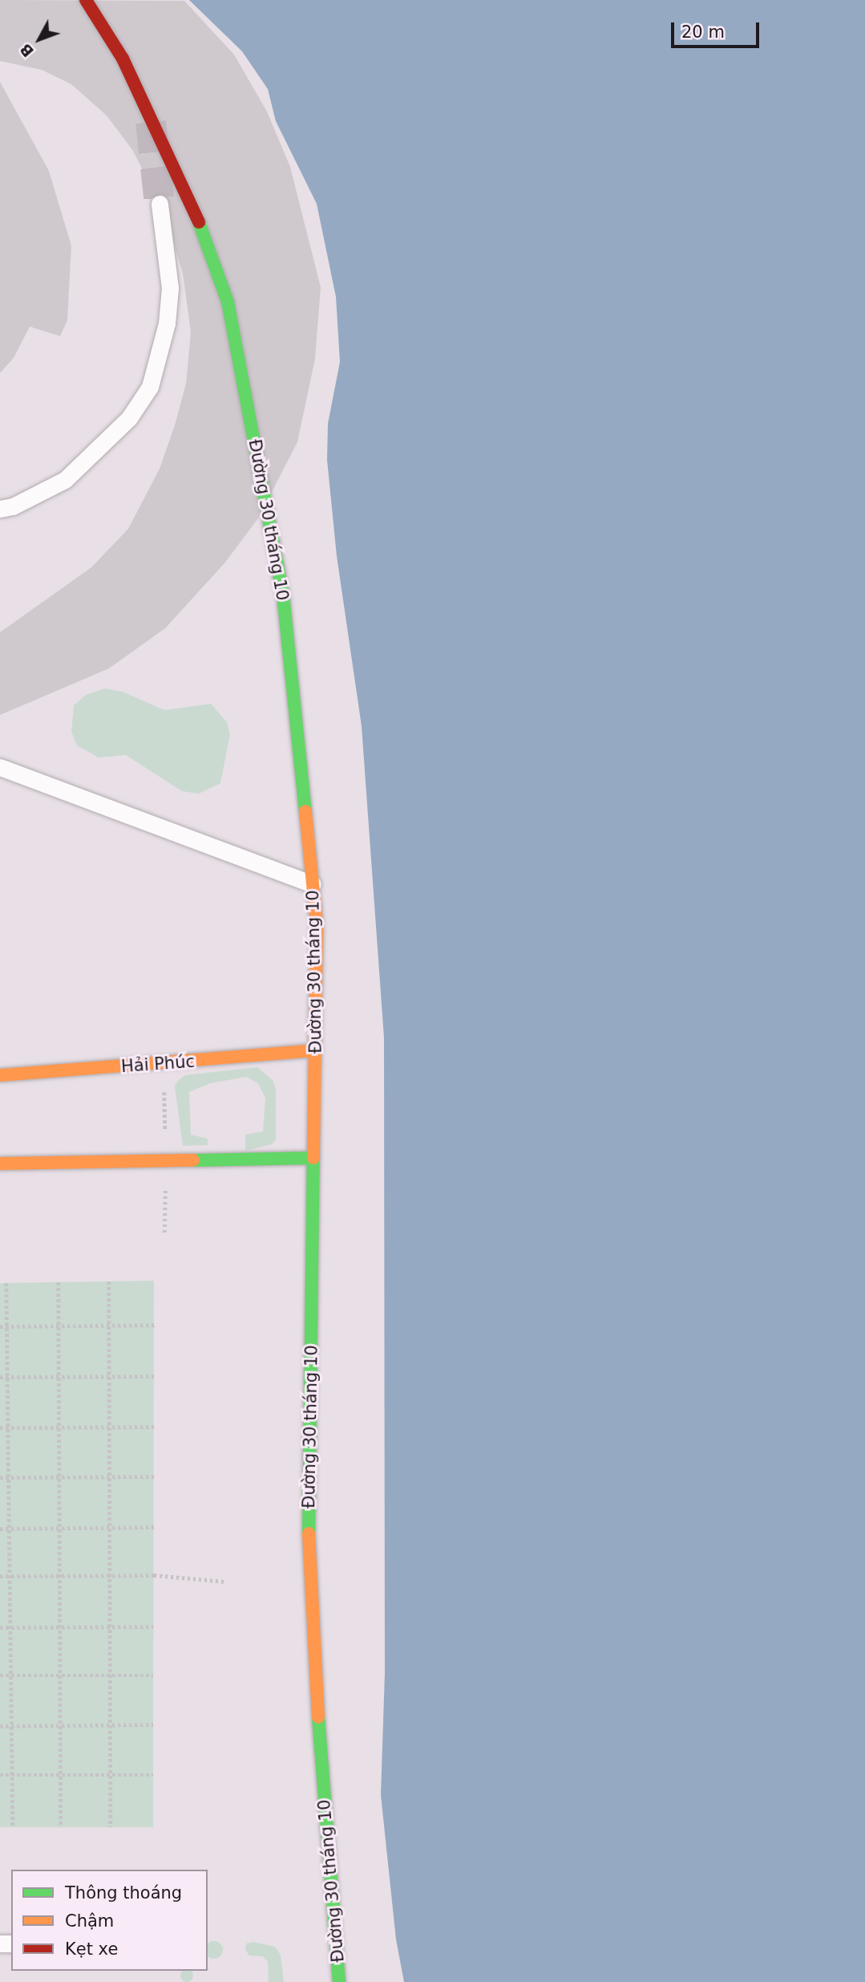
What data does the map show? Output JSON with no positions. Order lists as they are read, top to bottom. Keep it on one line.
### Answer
{"streets":{"street":["Đường 30 tháng 10","Hải Phúc"]},"crossings":[["Đường 30 tháng 10","Hải Phúc"]],"legend":["Thông thoáng","Chậm","Kẹt xe"],"scale_bar":"20 m","north":"bottom left"}
